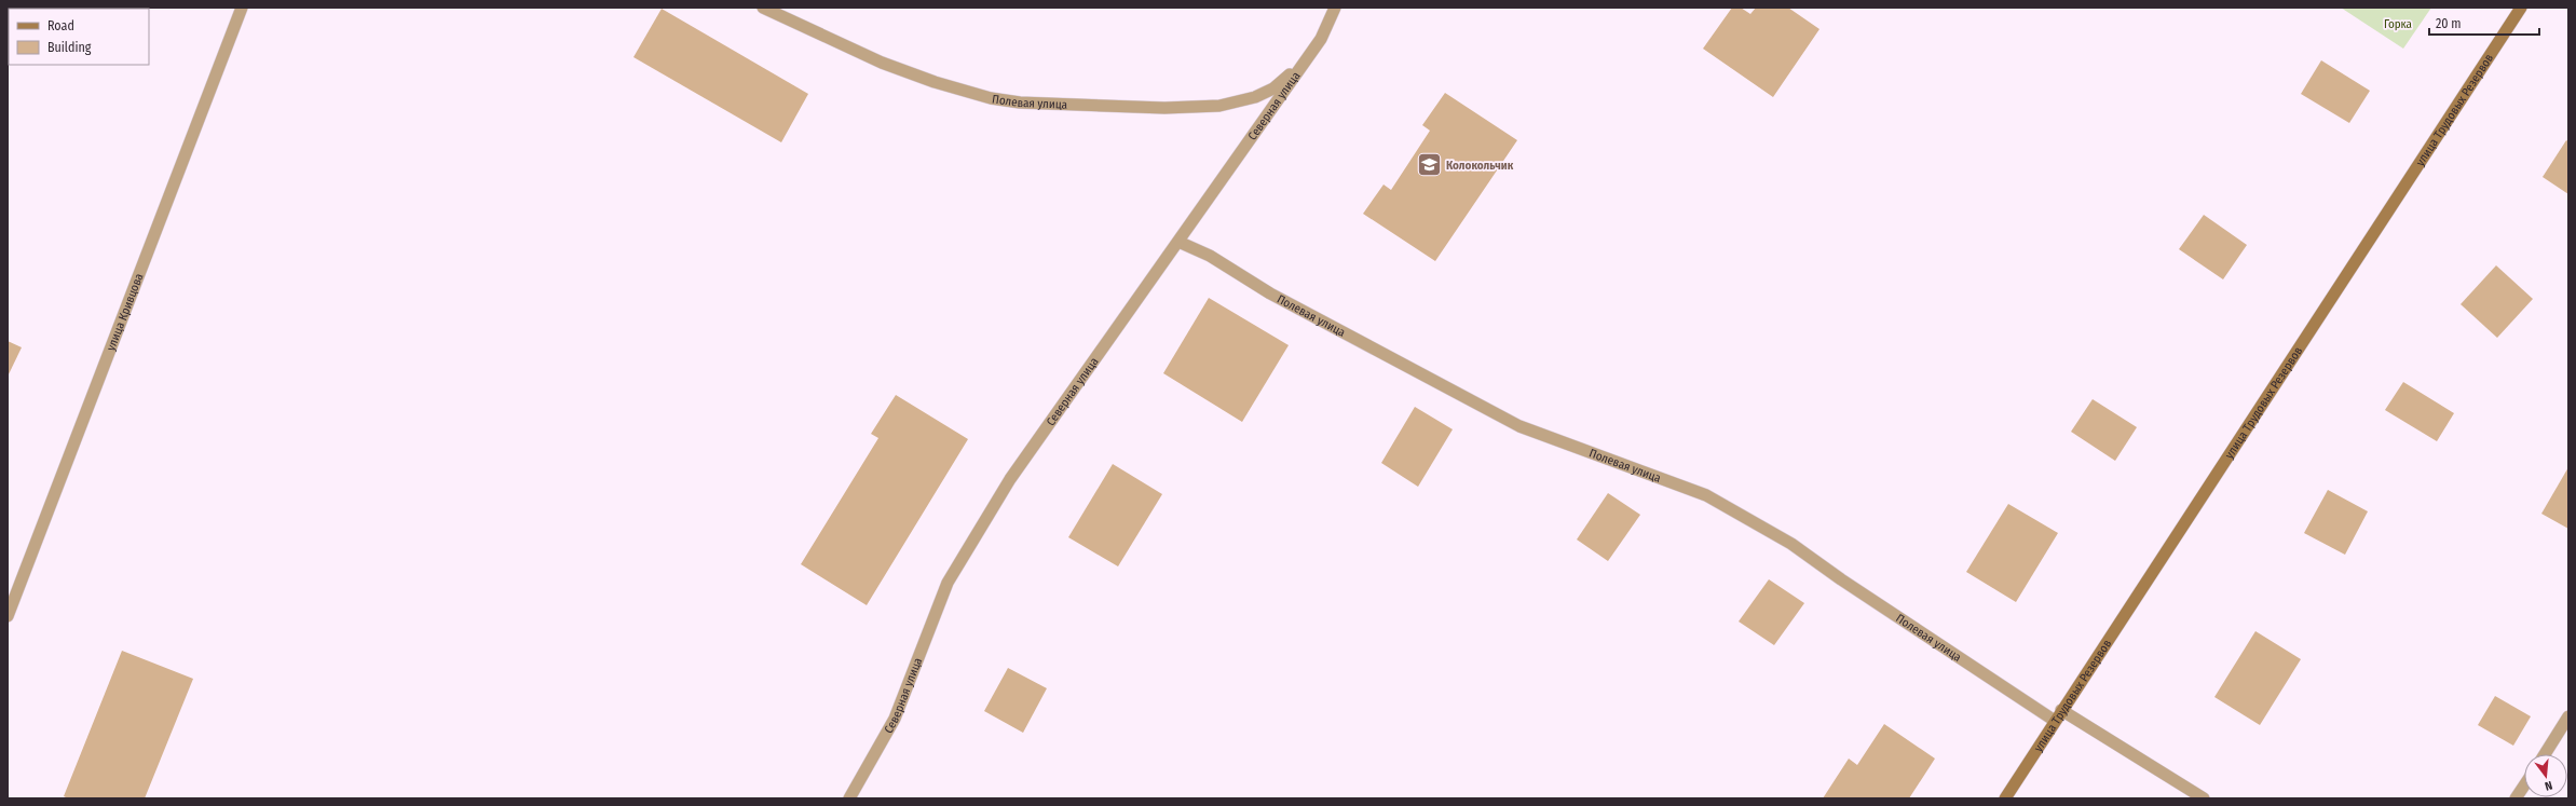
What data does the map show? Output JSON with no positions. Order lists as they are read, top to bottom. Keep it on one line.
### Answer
{"streets":{"main road":["улица Трудовых Резервов"],"street":["Полевая улица","Северная улица","улица Кривцова"]},"crossings":[["Полевая улица","Северная улица"],["Полевая улица","улица Трудовых Резервов"]],"parks":["Горка"],"places":{"school or university":["Колокольчик"]},"legend":["Road","Building"],"scale_bar":"20 m","north":"bottom"}
